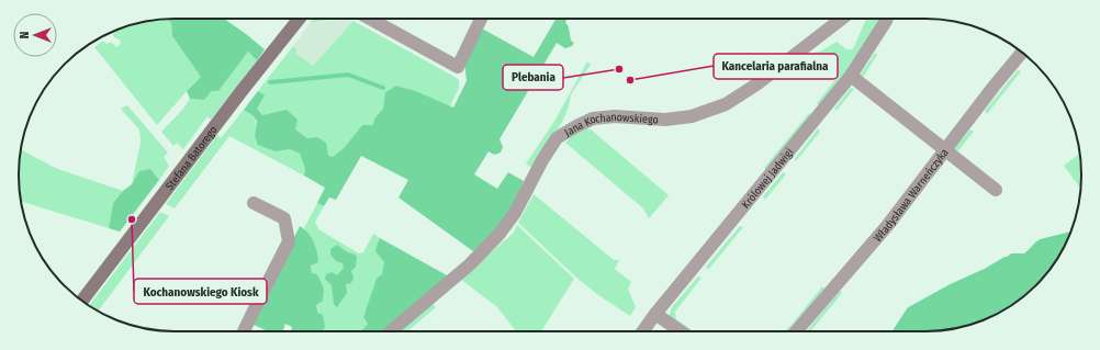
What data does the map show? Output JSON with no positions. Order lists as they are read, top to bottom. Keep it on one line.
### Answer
{"streets":{"street":["Jana Kochanowskiego","Stefana Batorego","Królowej Jadwigi","Władysława Warneńczyka"]},"places":["Plebania","Kancelaria parafialna","Kochanowskiego Kiosk"],"north":"left"}
